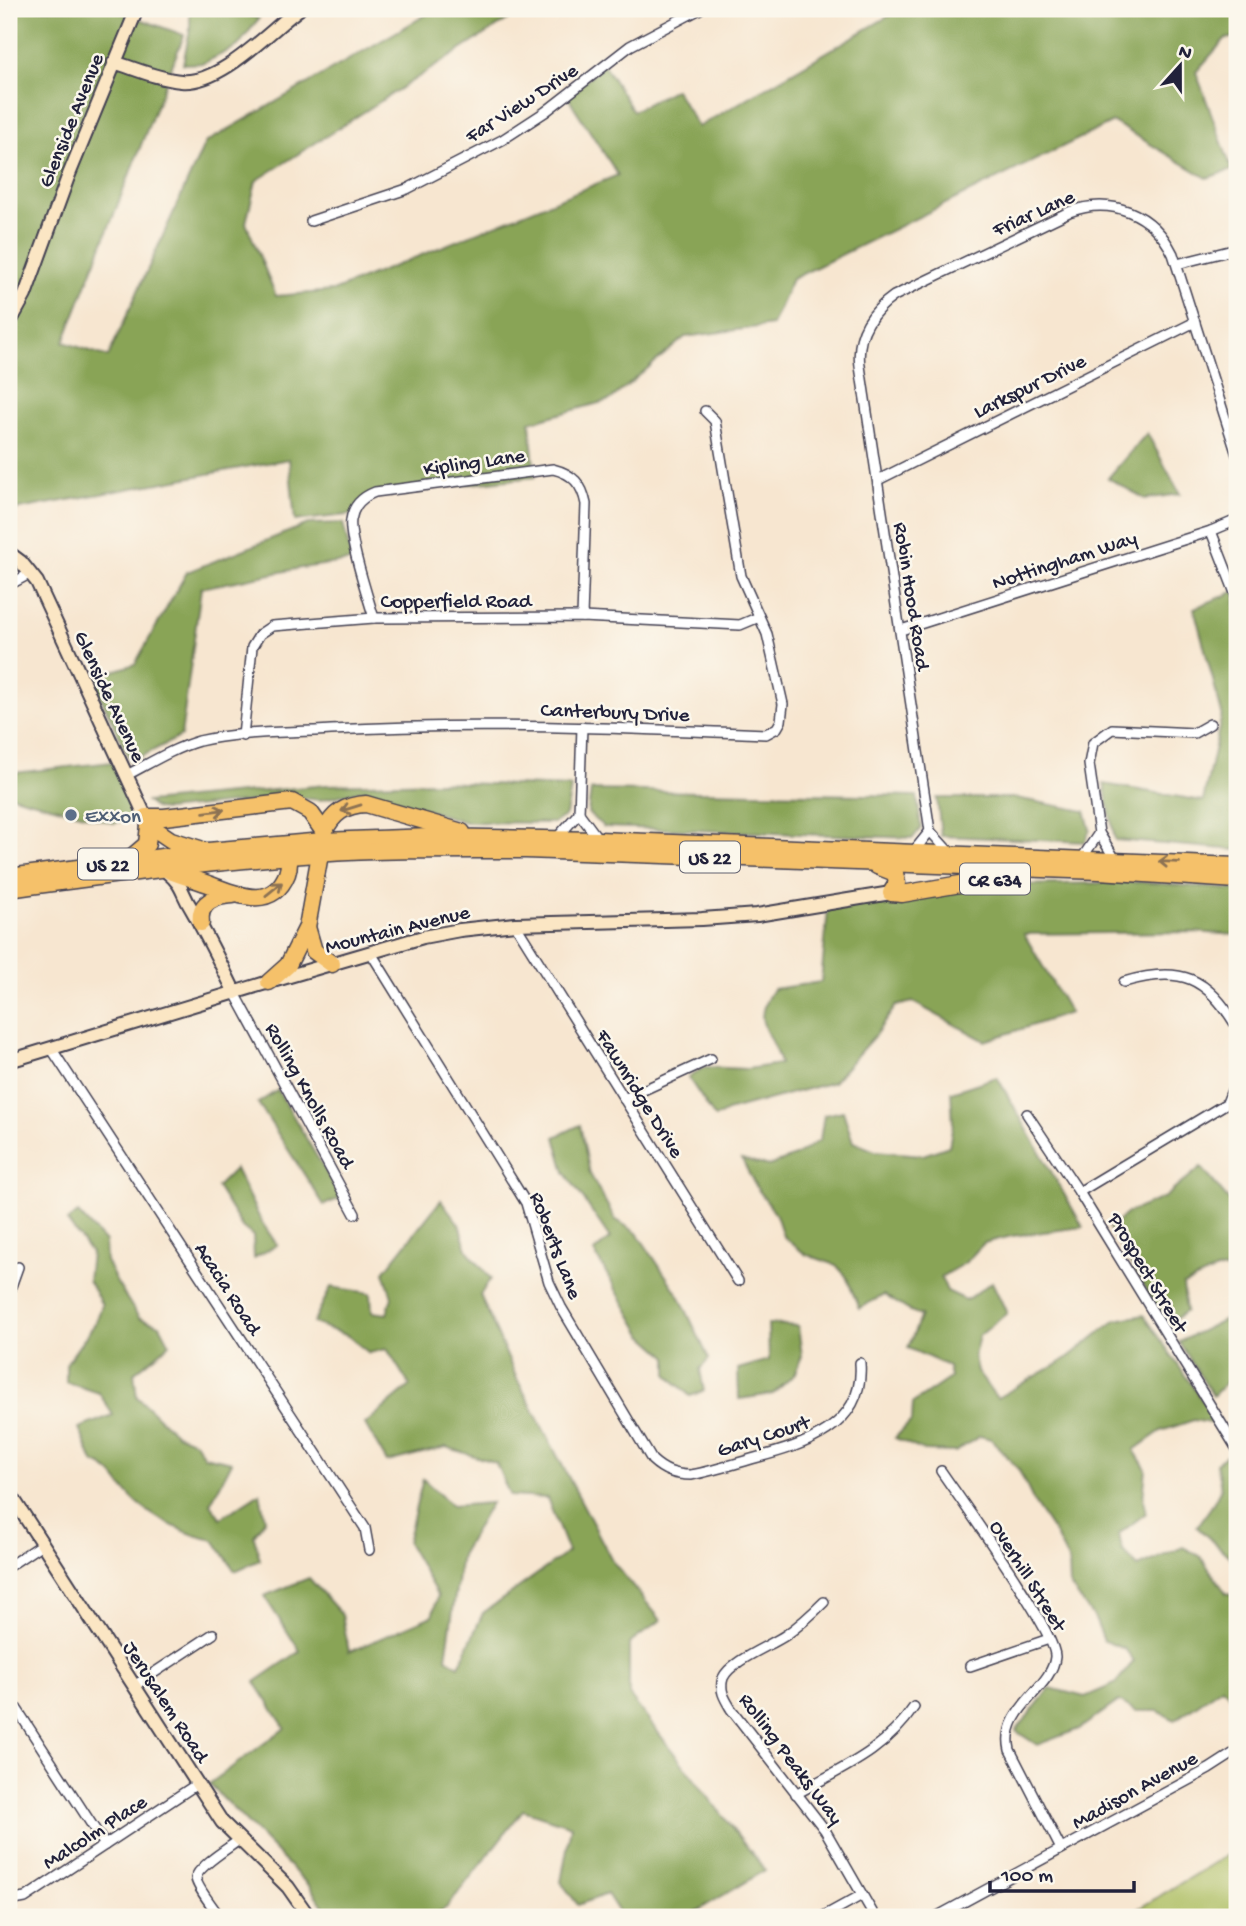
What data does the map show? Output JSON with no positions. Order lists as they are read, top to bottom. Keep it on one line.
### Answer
{"streets":{"highway":["US 22","CR 634"],"street":["Far View Drive","Glenside Avenue","Friar Lane","Larkspur Drive","Kipling Lane","Nottingham Way","Robin Hood Road","Copperfield Road","Canterbury Drive","Mountain Avenue","Fawnridge Drive","Rolling Knolls Road","Roberts Lane","Prospect Street","Acacia Road","Gary Court","Overhill Street","Jerusalem Road","Rolling Peaks Way","Madison Avenue","Malcolm Place"]},"crossings":[["Glenside Avenue","Canterbury Drive"],["Friar Lane","Larkspur Drive"],["Friar Lane","Robin Hood Road"],["Larkspur Drive","Robin Hood Road"],["Kipling Lane","Copperfield Road"],["Nottingham Way","Robin Hood Road"],["Copperfield Road","Canterbury Drive"],["US 22","CR 634"],["CR 634","Mountain Avenue"],["Mountain Avenue","Fawnridge Drive"],["Mountain Avenue","Rolling Knolls Road"],["Mountain Avenue","Roberts Lane"],["Mountain Avenue","Acacia Road"],["Roberts Lane","Gary Court"],["Overhill Street","Madison Avenue"],["Jerusalem Road","Malcolm Place"]],"places":["Exxon"],"scale_bar":"100 m","north":"top"}
